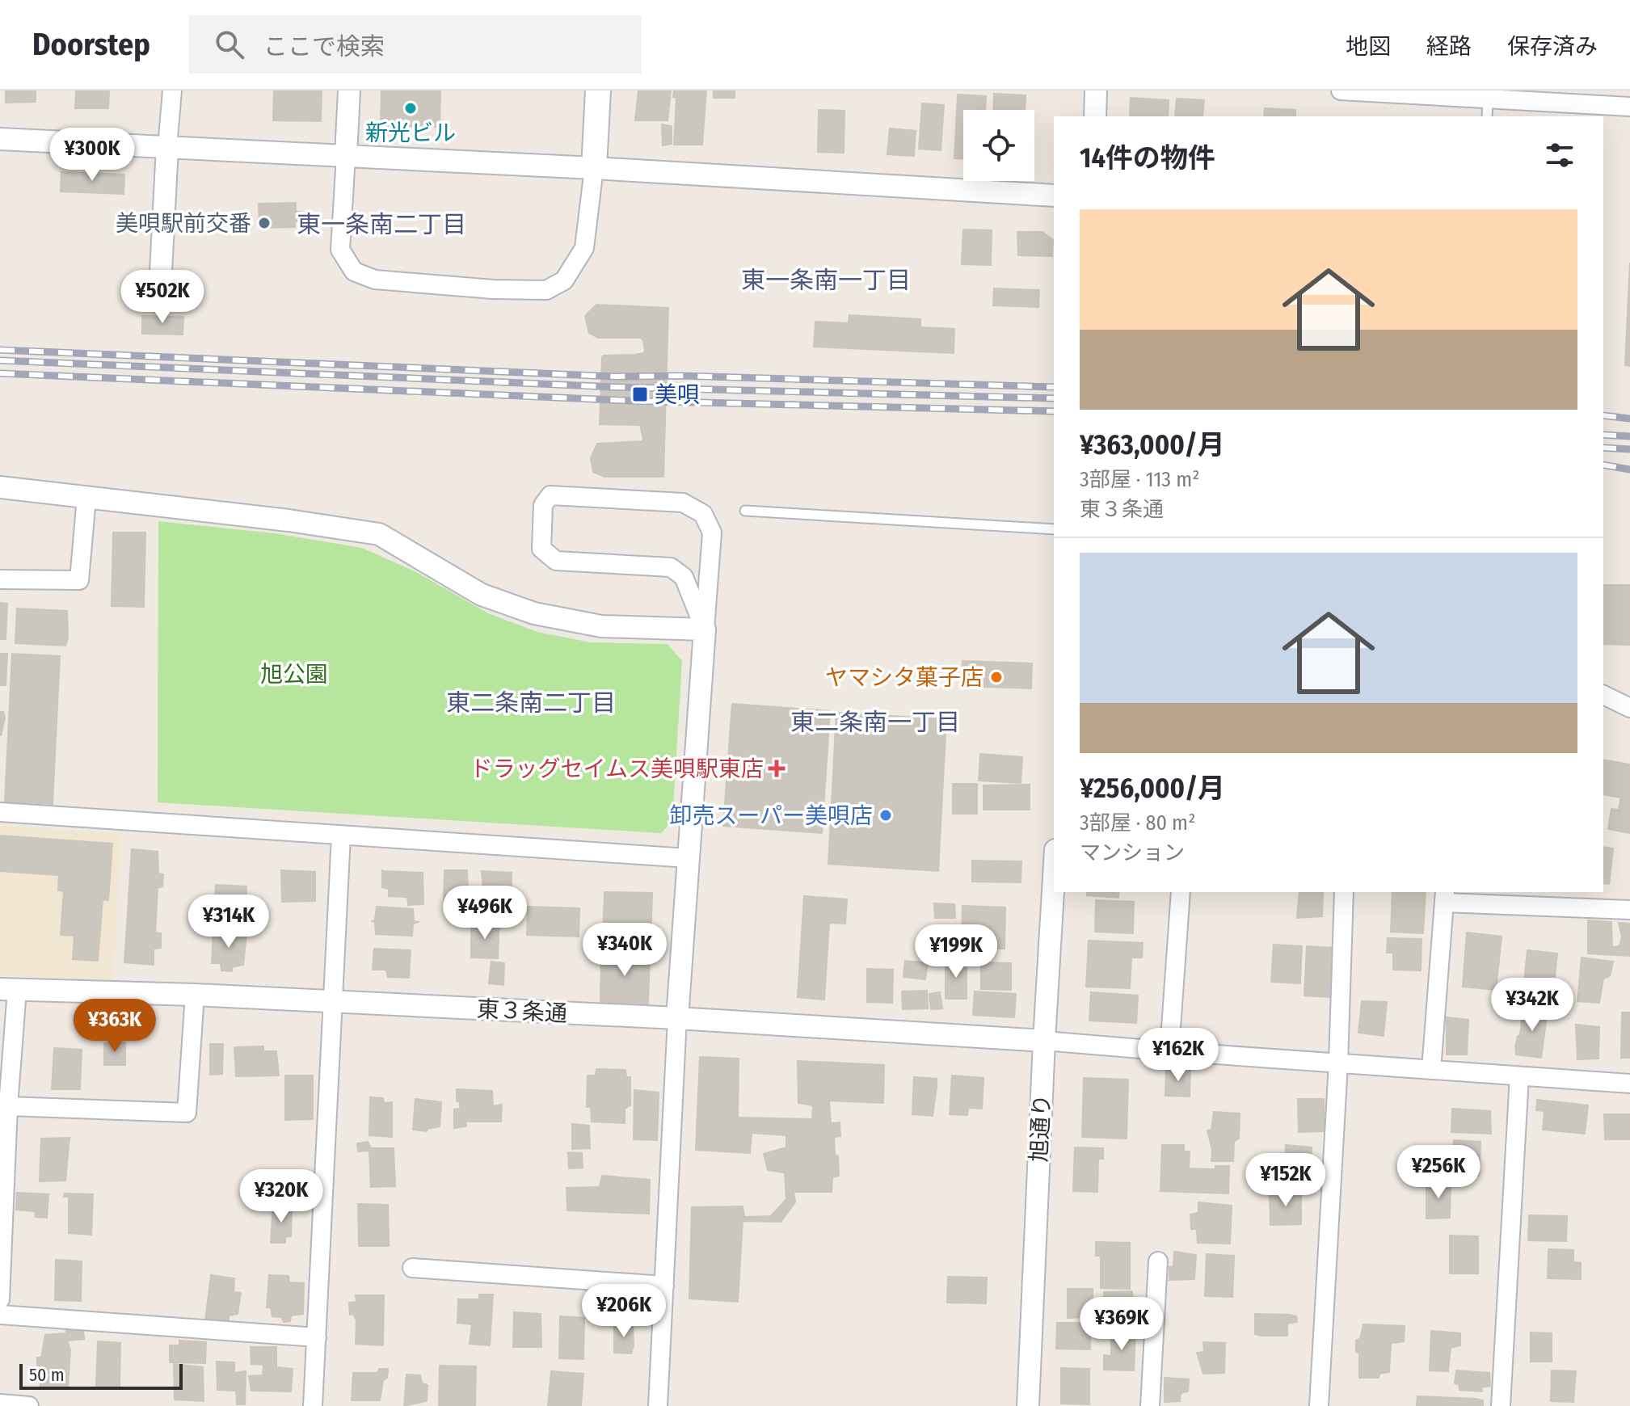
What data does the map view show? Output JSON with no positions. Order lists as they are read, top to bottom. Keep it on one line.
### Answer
{"streets":{"street":["東３条通","旭通り"]},"crossings":[["東３条通","旭通り"]],"districts":["東一条南二丁目","東一条南一丁目","東二条南二丁目","東二条南一丁目"],"parks":["旭公園"],"places":{"other":["新光ビル","美唄駅前交番","ヤマシタ菓子店","卸売スーパー美唄店"],"transit":["美唄"],"health":["ドラッグセイムス美唄駅東店"]},"scale_bar":"50 m","page":{"header":"Doorstep","search":"ここで検索","nav":["地図","経路","保存済み"],"heading":"14件の物件","price":["¥300K","¥502K","¥496K","¥314K","¥340K","¥199K","¥342K","¥363K","¥162K","¥256K","¥152K","¥320K","¥206K","¥369K"],"list":[{"name":"¥363,000/月","note":"3部屋 · 113 m² · 東３条通"},{"name":"¥256,000/月","note":"3部屋 · 80 m² · マンション"}],"scale":"50 m"}}
